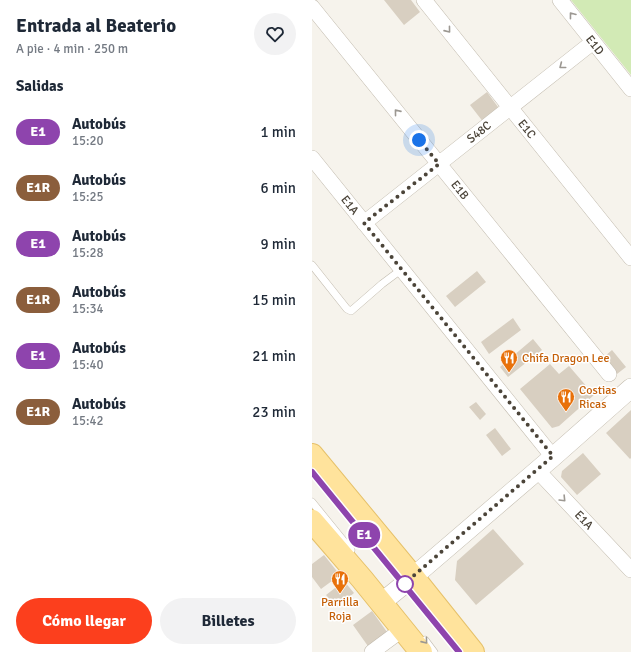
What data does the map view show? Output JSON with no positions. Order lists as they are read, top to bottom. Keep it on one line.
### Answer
{"streets":{"street":["E1D","E1C","S48C","E1B","E1A"]},"crossings":[["E1D","S48C"],["E1C","S48C"],["S48C","E1B"],["S48C","E1A"]],"one_way":["E1D","E1C","S48C","E1B"],"places":{"restaurant":["Chifa Dragon Lee","Costias Ricas","Parrilla Roja"]},"lines":["bus line E1"],"page":{"heading":[["Entrada al Beaterio","A pie · 4 min · 250 m"],"Salidas"],"on_map":"E1","list":[{"mark":"E1","name":"Autobús","note":"15:20","value":"1 min"},{"mark":"E1R","name":"Autobús","note":"15:25","value":"6 min"},{"mark":"E1","name":"Autobús","note":"15:28","value":"9 min"},{"mark":"E1R","name":"Autobús","note":"15:34","value":"15 min"},{"mark":"E1","name":"Autobús","note":"15:40","value":"21 min"},{"mark":"E1R","name":"Autobús","note":"15:42","value":"23 min"}],"buttons":["Cómo llegar","Billetes"]}}
